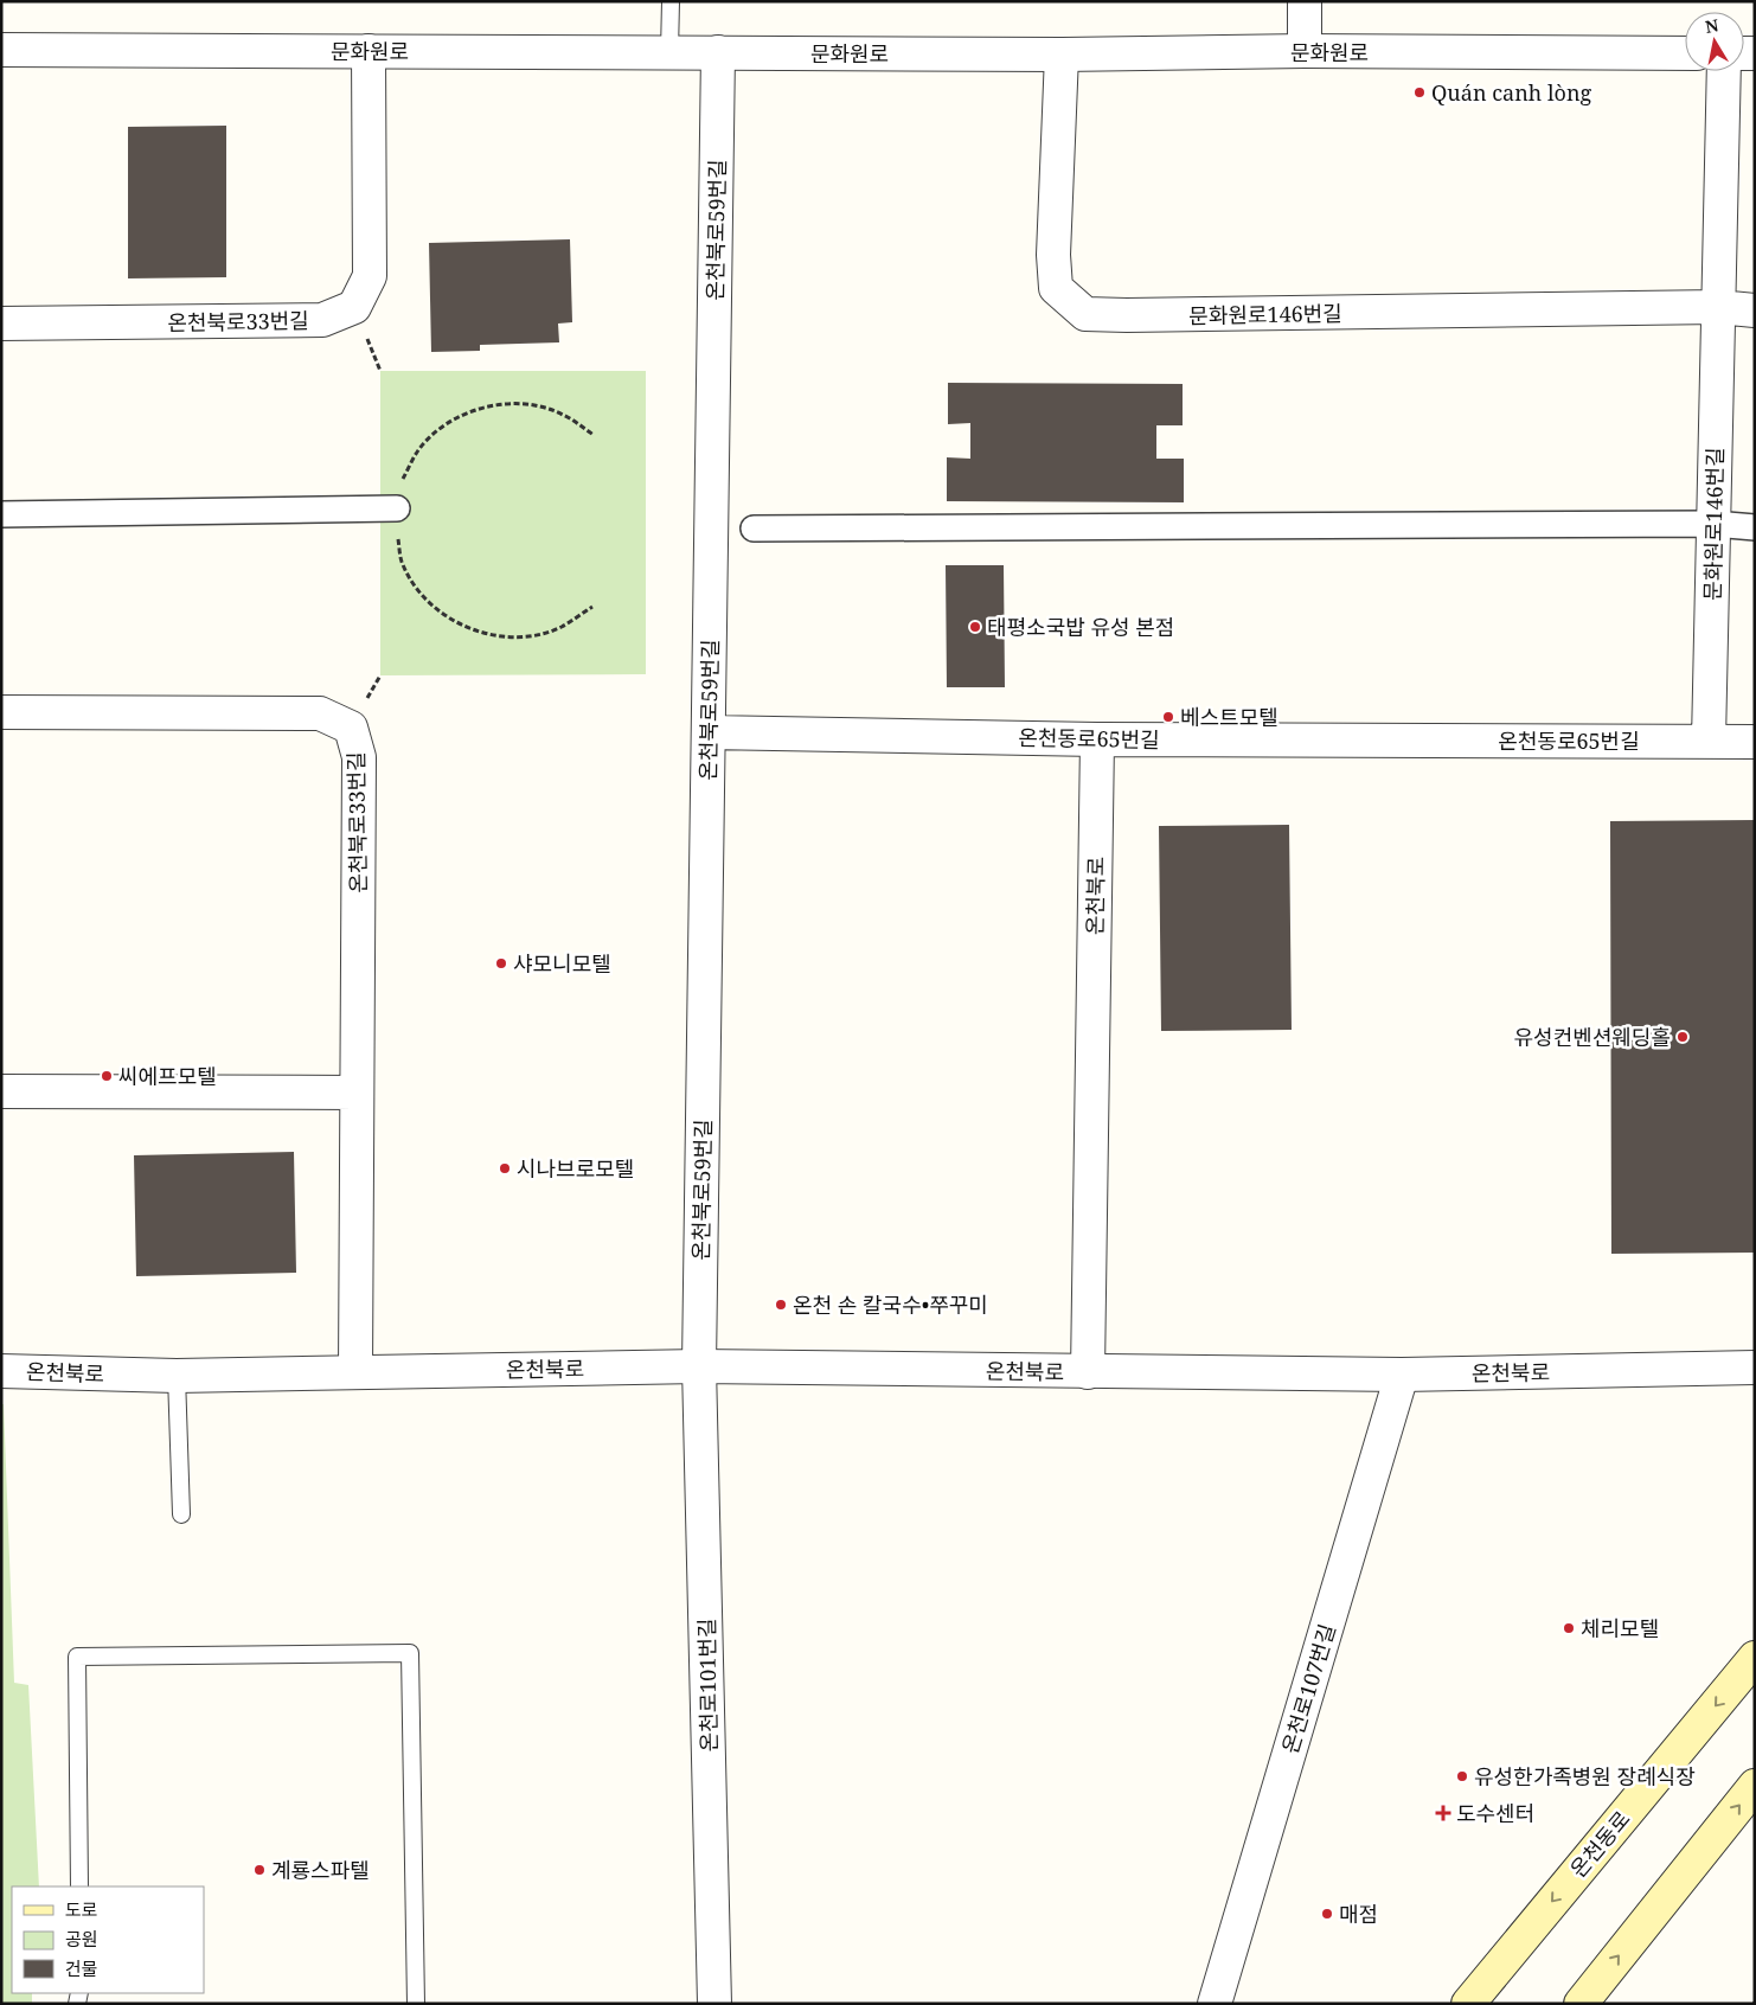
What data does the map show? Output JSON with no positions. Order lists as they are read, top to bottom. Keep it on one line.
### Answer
{"streets":{"main road":["온천동로"],"street":["문화원로","온천북로59번길","문화원로146번길","온천북로33번길","온천동로65번길","온천북로","온천로101번길","온천로107번길"]},"crossings":[["문화원로","온천북로59번길"],["문화원로","문화원로146번길"],["문화원로","온천북로33번길"],["온천북로59번길","온천동로65번길"],["온천북로59번길","온천북로"],["온천북로59번길","온천로101번길"],["문화원로146번길","온천동로65번길"],["온천북로33번길","온천북로"],["온천동로65번길","온천북로"],["온천북로","온천로101번길"],["온천북로","온천로107번길"]],"places":{"other":["Quán canh lòng","태평소국밥 유성 본점","베스트모텔","샤모니모텔","유성컨벤션웨딩홀","씨에프모텔","시나브로모텔","온천 손 칼국수•쭈꾸미","체리모텔","유성한가족병원 장례식장","계룡스파텔","매점"],"health":["도수센터"]},"legend":["도로","공원","건물"],"north":"top"}
